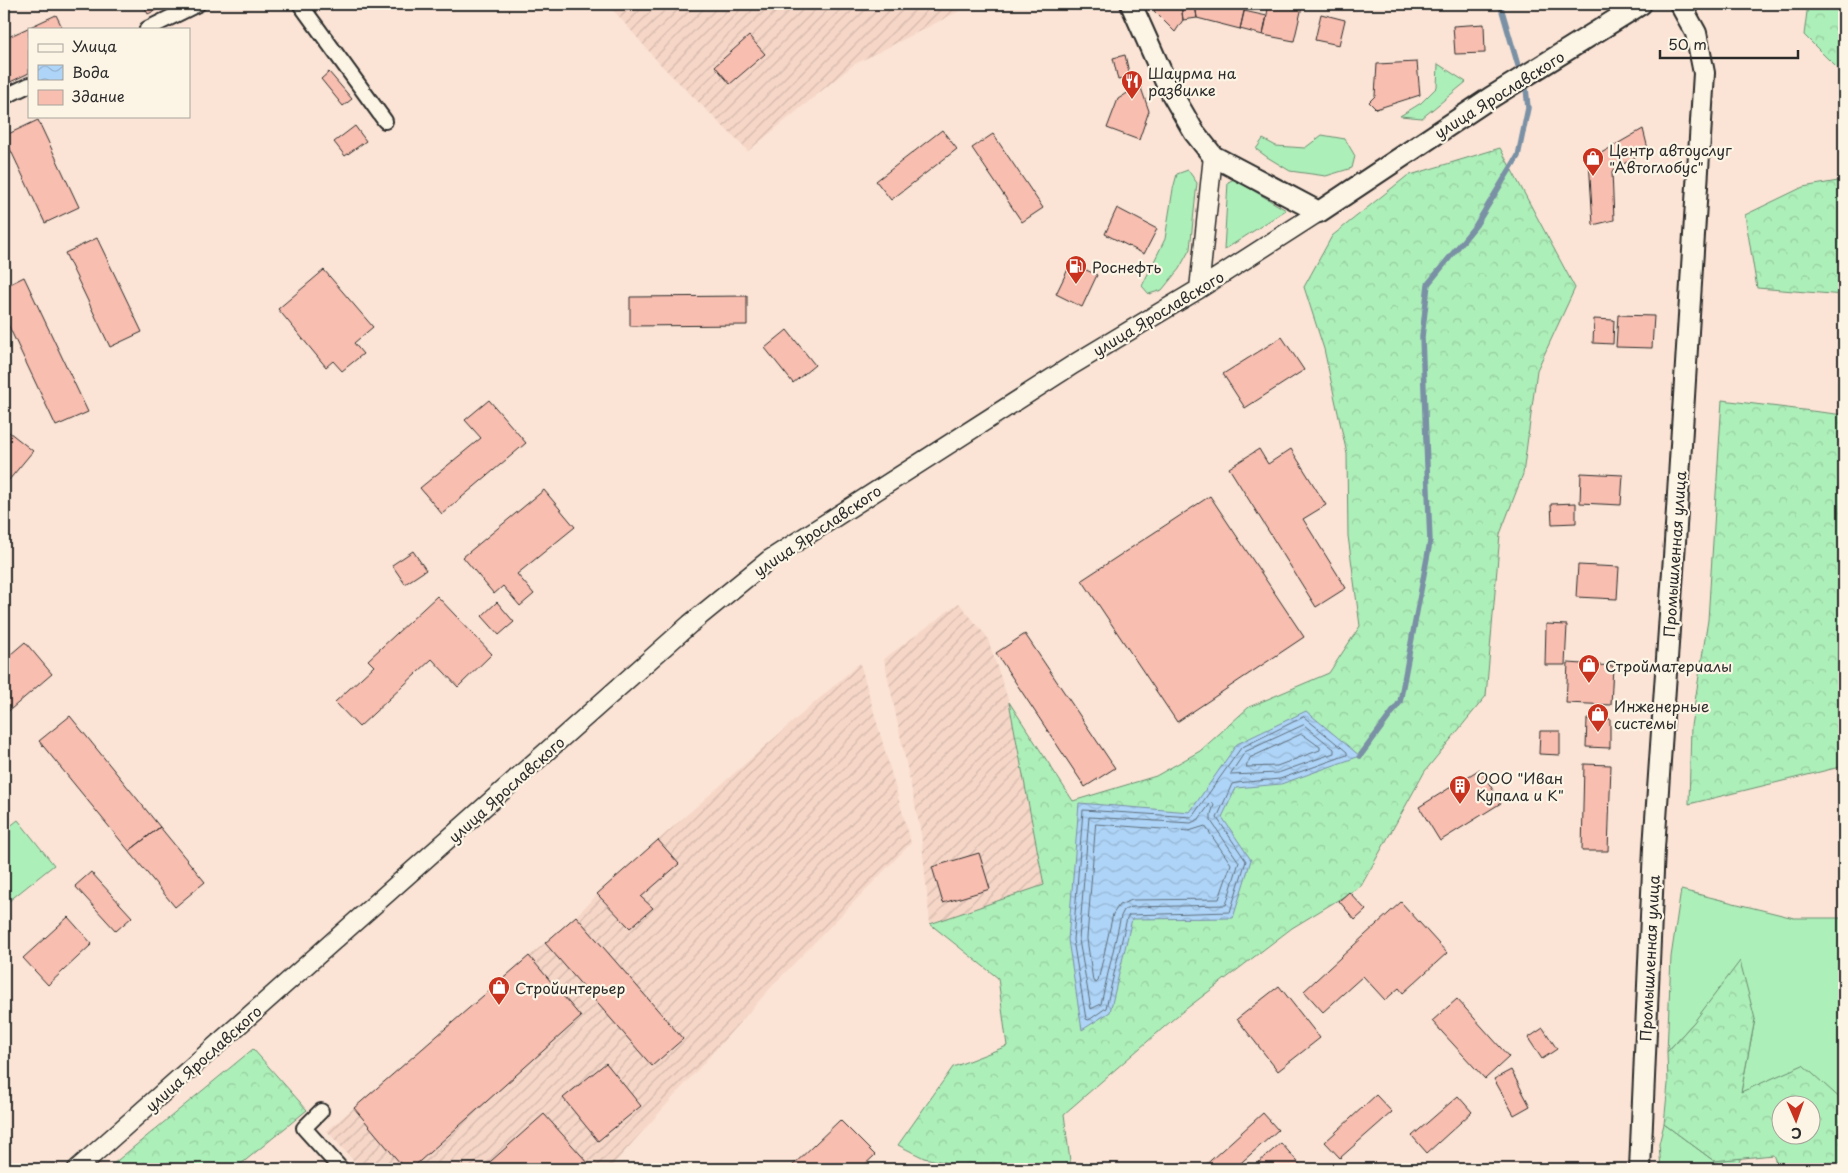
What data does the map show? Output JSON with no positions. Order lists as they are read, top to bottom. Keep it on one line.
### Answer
{"streets":{"main road":["улица Ярославского","Промышленная улица"]},"places":{"restaurant":["Шаурма на развилке"],"shop":["Центр автоуслуг \"Автоглобус\"","Стройматериалы","Инженерные системы","Стройинтерьер"],"fuel station":["Роснефть"],"building":["ООО \"Иван Купала и К\""]},"legend":["Улица","Вода","Здание"],"scale_bar":"50 m","north":"bottom"}
